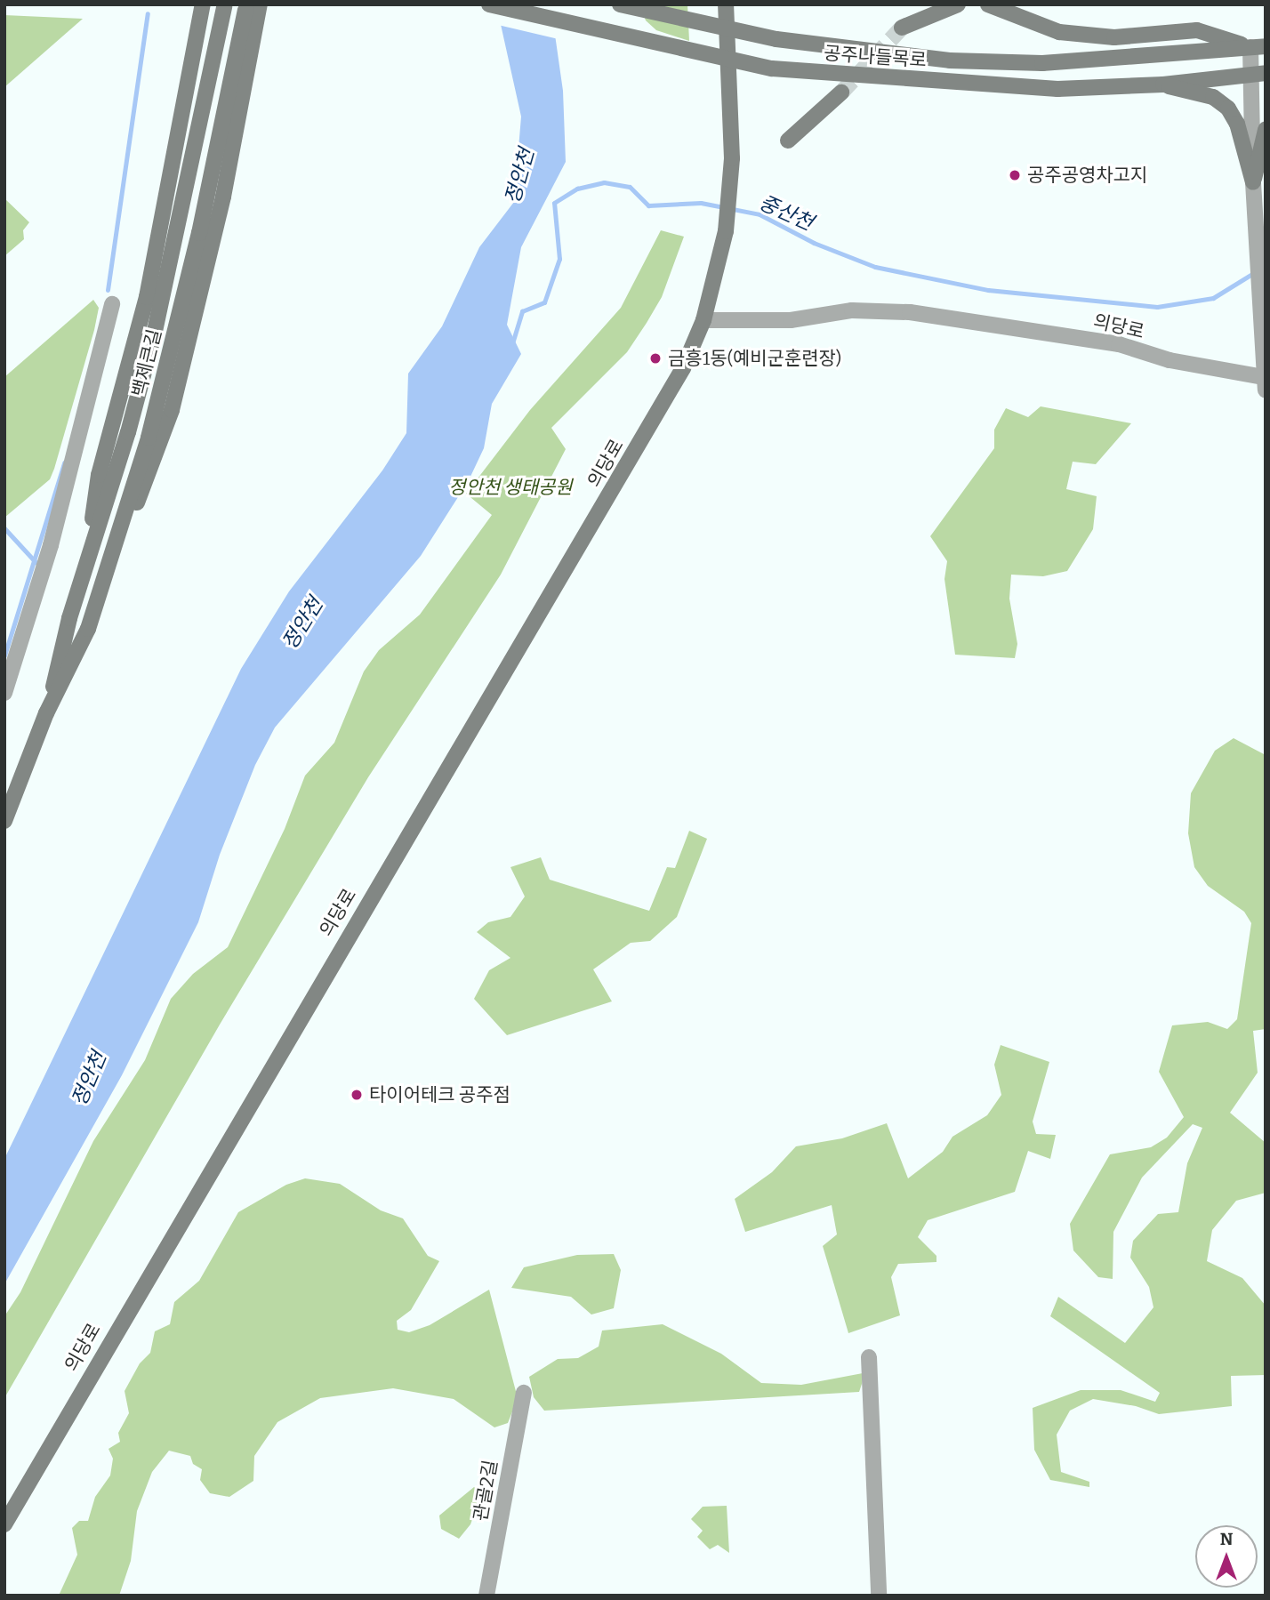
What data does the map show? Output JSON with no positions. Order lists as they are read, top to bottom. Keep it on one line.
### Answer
{"streets":{"main road":["공주나들목로","의당로","백제큰길"],"street":["관골2길"]},"water":["정안천","중산천"],"parks":["정안천 생태공원"],"places":["공주공영차고지","금흥1동(예비군훈련장)","타이어테크 공주점"],"north":"top"}
